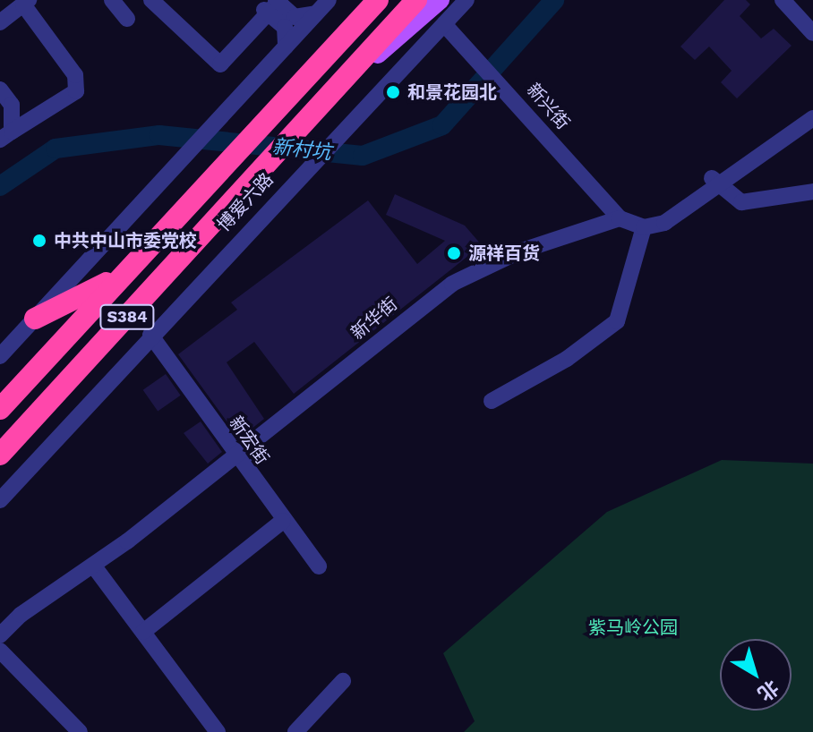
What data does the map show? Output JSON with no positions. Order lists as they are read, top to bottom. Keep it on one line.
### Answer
{"streets":{"highway":["博爱六路","S384"],"street":["新兴街","新华街","新宏街"]},"crossings":[["新兴街","博爱六路"],["新兴街","新华街"],["博爱六路","新宏街"],["新华街","新宏街"]],"water":["新村坑"],"parks":["紫马岭公园"],"places":["和景花园北","中共中山市委党校","源祥百货"],"north":"bottom right"}
